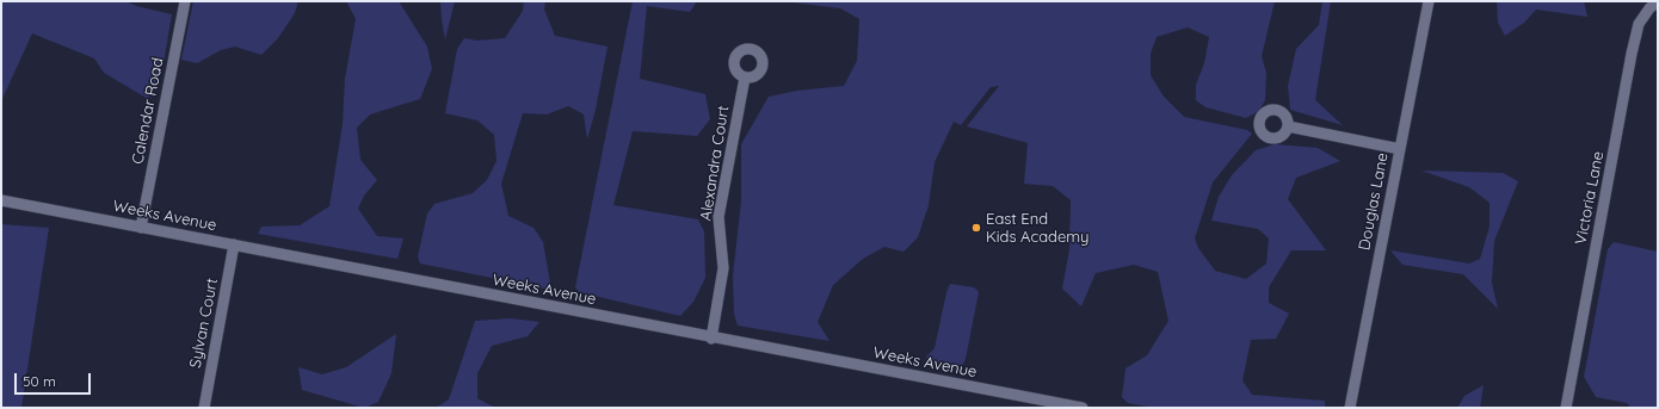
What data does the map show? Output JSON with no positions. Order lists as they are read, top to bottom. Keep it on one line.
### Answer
{"streets":{"street":["Calendar Road","Alexandra Court","Victoria Lane","Douglas Lane","Weeks Avenue","Sylvan Court"]},"crossings":[["Calendar Road","Weeks Avenue"],["Alexandra Court","Weeks Avenue"],["Weeks Avenue","Sylvan Court"]],"places":["East End Kids Academy"],"scale_bar":"50 m"}
